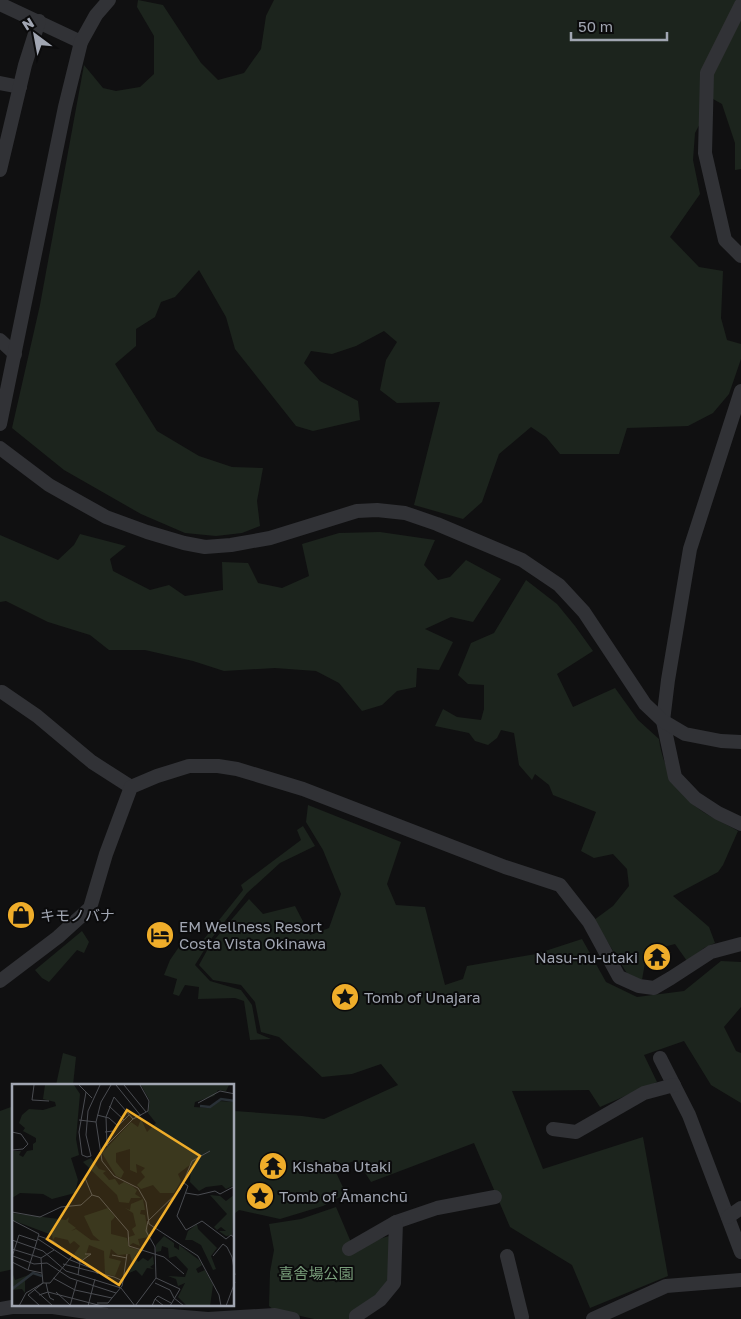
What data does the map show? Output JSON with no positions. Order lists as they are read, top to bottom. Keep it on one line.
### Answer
{"parks":["喜舎場公園"],"places":{"shop":["キモノバナ"],"hotel":["EM Wellness Resort Costa Vista Okinawa"],"temple":["Nasu-nu-utaki","Kishaba Utaki"],"place":["Tomb of Unajara","Tomb of Āmanchū"]},"scale_bar":"50 m","north":"top left"}
